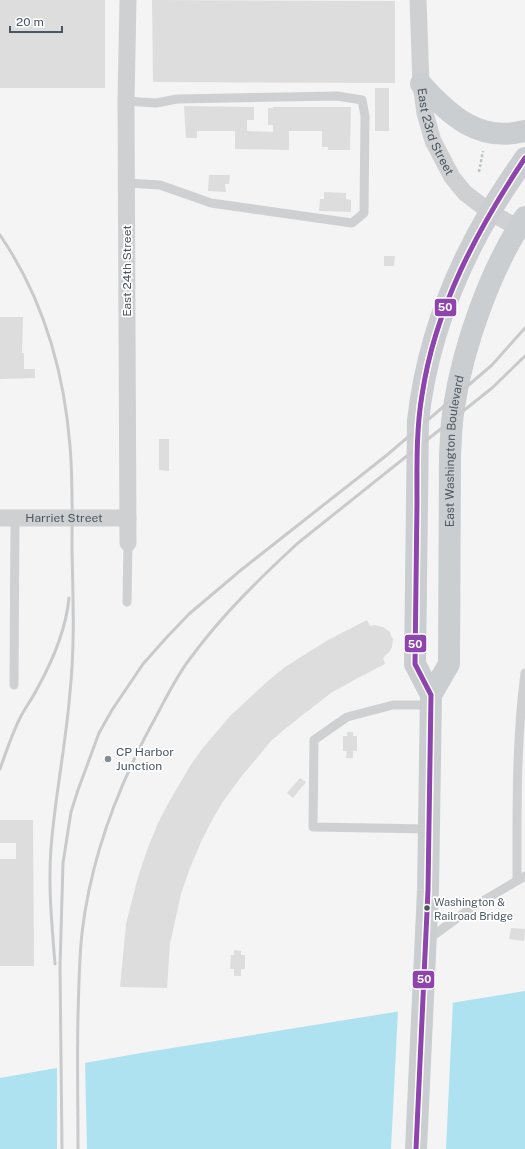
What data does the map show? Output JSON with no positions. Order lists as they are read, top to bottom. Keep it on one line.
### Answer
{"streets":{"main road":["East Washington Boulevard"],"street":["East 23rd Street","East 24th Street","Harriet Street"]},"crossings":[["East 23rd Street","East Washington Boulevard"],["East 24th Street","Harriet Street"]],"places":["CP Harbor Junction","Washington & Railroad Bridge"],"lines":["transit line 50"],"scale_bar":"20 m"}
